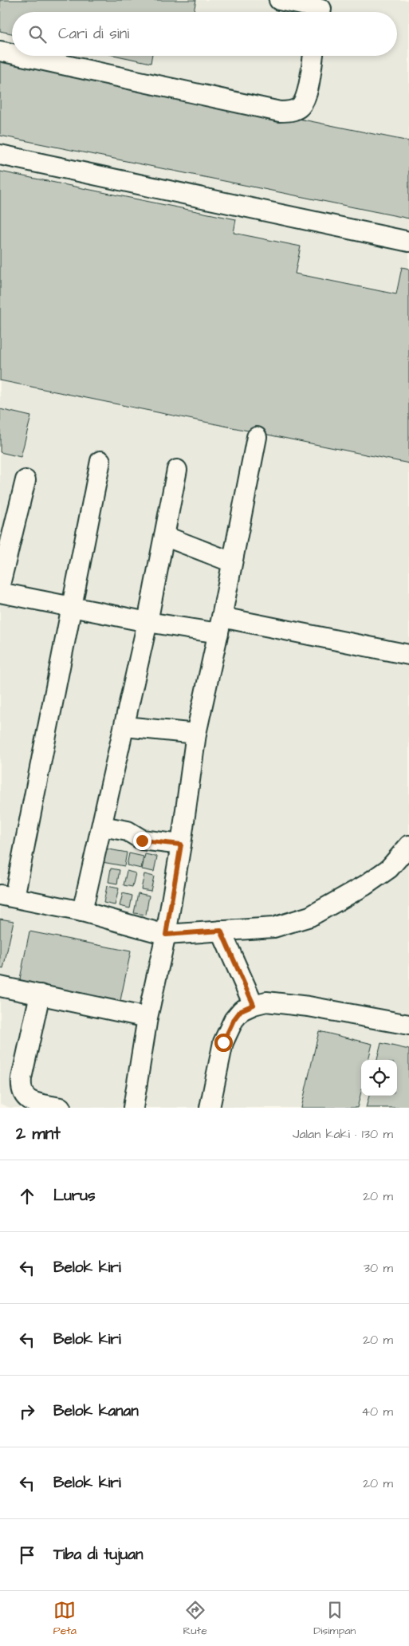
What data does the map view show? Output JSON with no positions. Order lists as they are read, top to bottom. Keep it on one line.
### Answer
{"page":{"search":"Cari di sini","heading":["2 mnt","Jalan kaki · 130 m"],"list":[["Lurus","20 m"],["Belok kiri","30 m"],["Belok kiri","20 m"],["Belok kanan","40 m"],["Belok kiri","20 m"],"Tiba di tujuan"],"nav":["Peta","Rute","Disimpan"]}}
